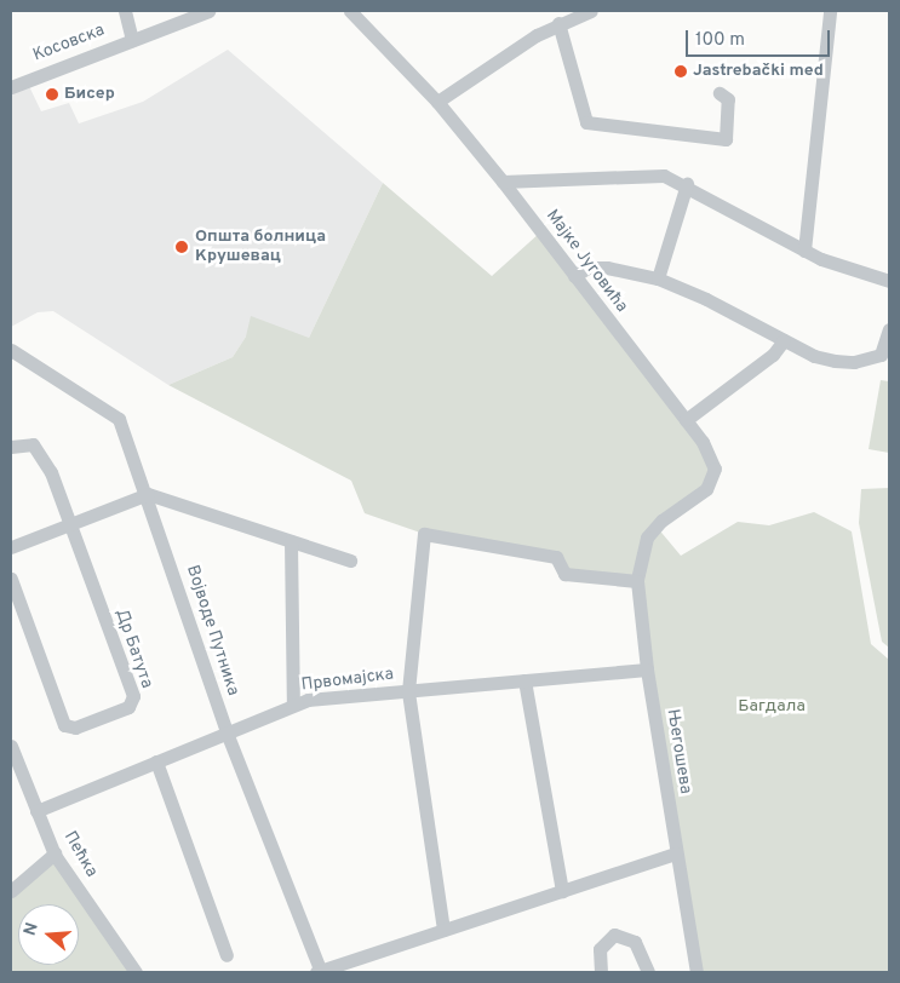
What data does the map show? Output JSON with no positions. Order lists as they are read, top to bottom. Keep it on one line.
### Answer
{"streets":{"street":["Косовска","Мајке Југовића","Војводе Путника","Др Батута","Првомајска","Његошева","Пећка"]},"crossings":[["Мајке Југовића","Његошева"],["Војводе Путника","Првомајска"],["Првомајска","Његошева"],["Првомајска","Пећка"]],"parks":["Багдала"],"places":["Jastrebački med","Бисер","Општа болница Крушевац"],"scale_bar":"100 m","north":"left"}
